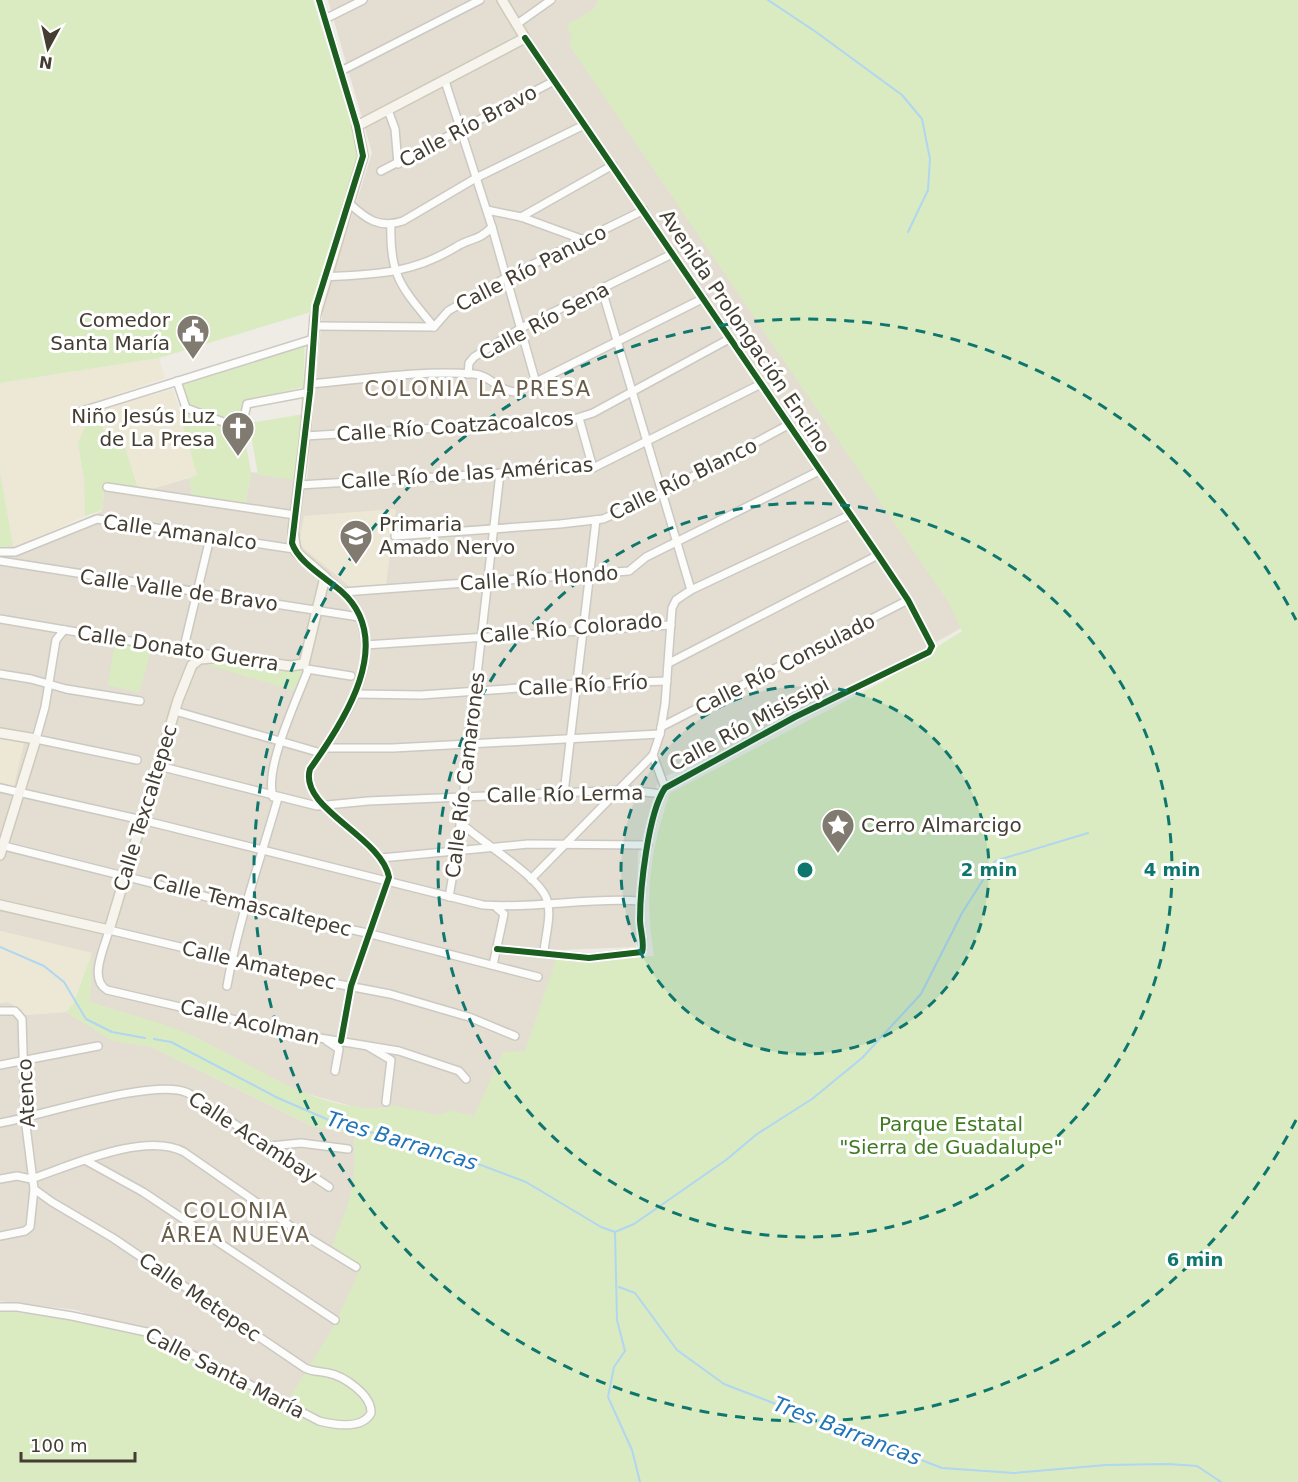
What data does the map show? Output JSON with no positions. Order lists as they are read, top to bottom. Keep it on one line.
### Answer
{"streets":{"street":["Calle Río Bravo","Calle Río Panuco","Calle Río Sena","Avenida Prolongación Encino","Calle Río Coatzacoalcos","Calle Río de las Américas","Calle Río Blanco","Calle Amanalco","Calle Río Hondo","Calle Valle de Bravo","Calle Río Colorado","Calle Donato Guerra","Calle Río Consulado","Calle Río Frío","Calle Río Misissipi","Calle Río Camarones","Calle Río Lerma","Calle Texcaltepec","Calle Temascaltepec","Calle Amatepec","Calle Acolman","Atenco","Calle Acambay","Calle Metepec","Calle Santa María"]},"crossings":[["Calle Río Bravo","Avenida Prolongación Encino"],["Calle Río Panuco","Avenida Prolongación Encino"],["Calle Río Sena","Avenida Prolongación Encino"],["Avenida Prolongación Encino","Calle Río Coatzacoalcos"],["Avenida Prolongación Encino","Calle Río de las Américas"],["Avenida Prolongación Encino","Calle Río Blanco"],["Avenida Prolongación Encino","Calle Río Hondo"],["Avenida Prolongación Encino","Calle Río Colorado"],["Avenida Prolongación Encino","Calle Río Consulado"],["Avenida Prolongación Encino","Calle Río Frío"],["Avenida Prolongación Encino","Calle Río Misissipi"],["Calle Río de las Américas","Calle Río Camarones"],["Calle Río Blanco","Calle Río Camarones"],["Calle Río Hondo","Calle Río Camarones"],["Calle Río Colorado","Calle Río Camarones"],["Calle Donato Guerra","Calle Texcaltepec"],["Calle Río Consulado","Calle Río Camarones"],["Calle Río Consulado","Calle Texcaltepec"],["Calle Río Frío","Calle Río Camarones"],["Calle Río Misissipi","Calle Río Lerma"],["Calle Río Camarones","Calle Río Lerma"],["Calle Río Lerma","Calle Texcaltepec"],["Calle Texcaltepec","Calle Temascaltepec"],["Calle Texcaltepec","Calle Amatepec"],["Calle Texcaltepec","Calle Acolman"],["Atenco","Calle Acambay"],["Calle Metepec","Calle Santa María"]],"districts":["COLONIA LA PRESA","COLONIA ÁREA NUEVA"],"water":["Tres Barrancas"],"parks":["Parque Estatal \"Sierra de Guadalupe\""],"places":{"public building":["Comedor Santa María"],"church":["Niño Jesús Luz de La Presa"],"school or university":["Primaria Amado Nervo"],"place":["Cerro Almarcigo"]},"scale_bar":"100 m","north":"bottom","rings":["2 min","4 min","6 min"]}
